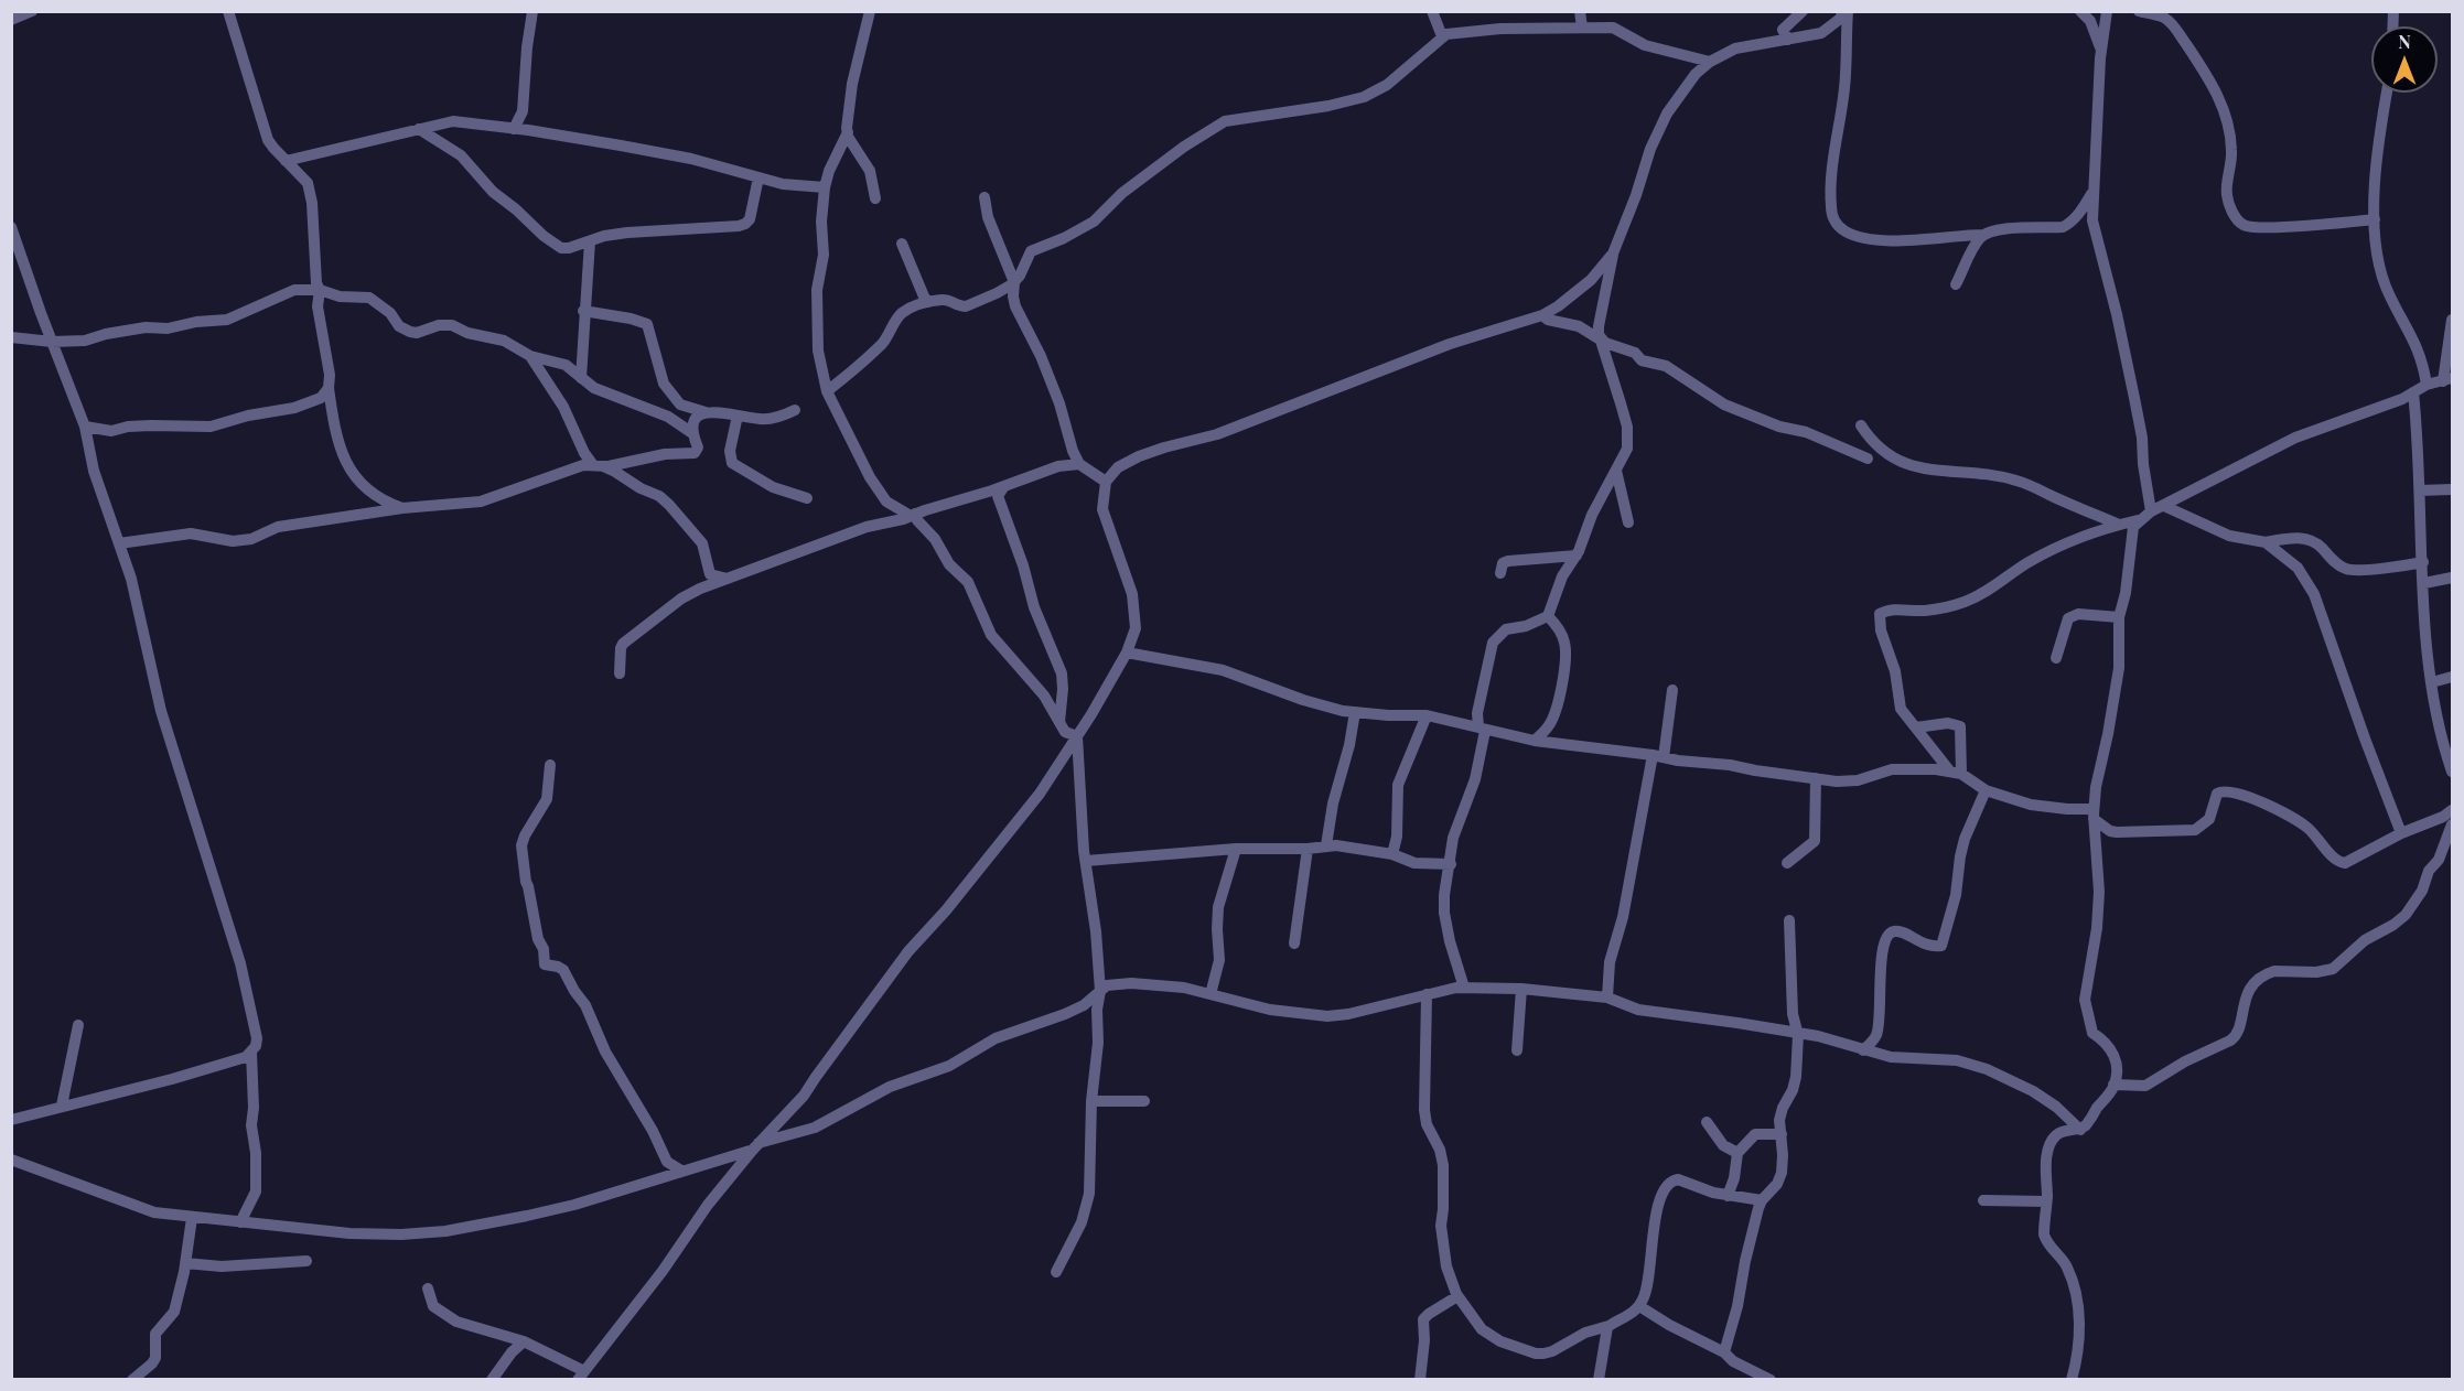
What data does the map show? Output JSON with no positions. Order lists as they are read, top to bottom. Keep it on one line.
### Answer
{"north":"top"}
